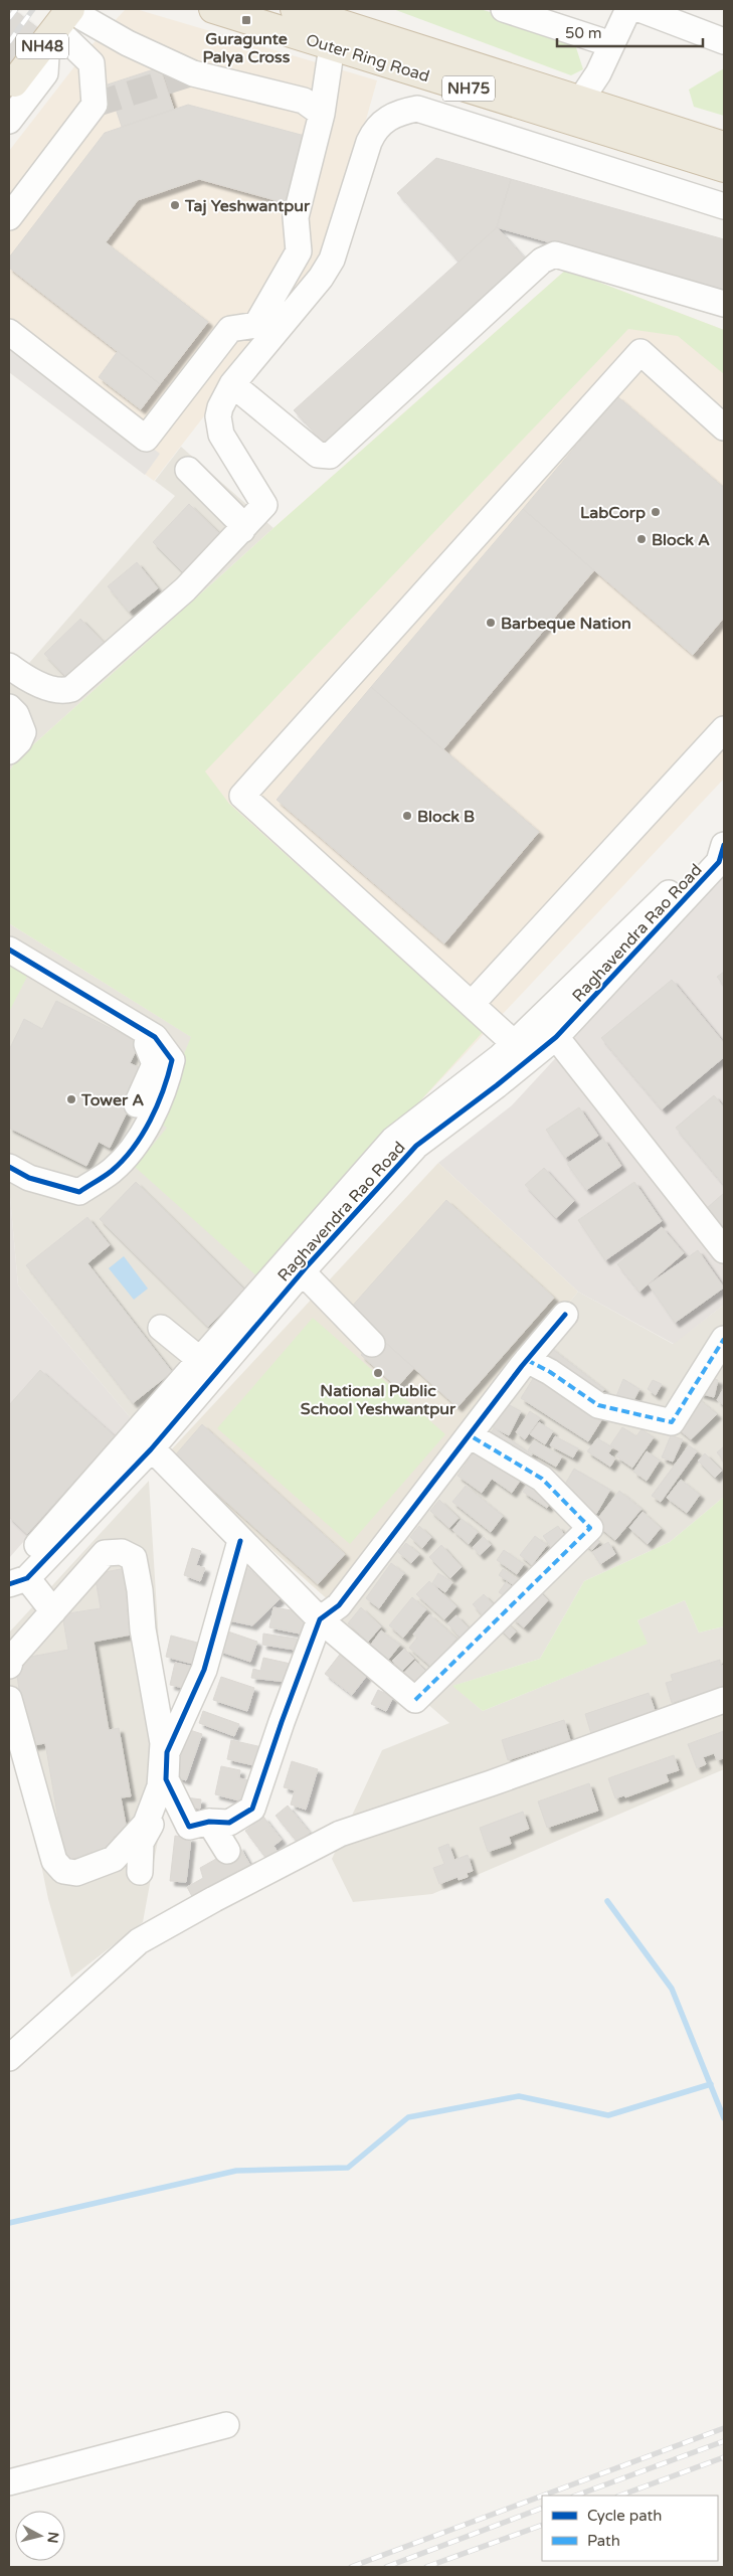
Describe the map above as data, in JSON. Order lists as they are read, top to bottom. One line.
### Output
{"streets":{"highway":["NH48","Outer Ring Road","NH75"],"street":["Raghavendra Rao Road"]},"places":{"transit":["Guragunte Palya Cross"],"other":["Taj Yeshwantpur","LabCorp","Block A","Barbeque Nation","Block B","Tower A","National Public School Yeshwantpur"]},"legend":["Cycle path","Path"],"scale_bar":"50 m","north":"right"}
